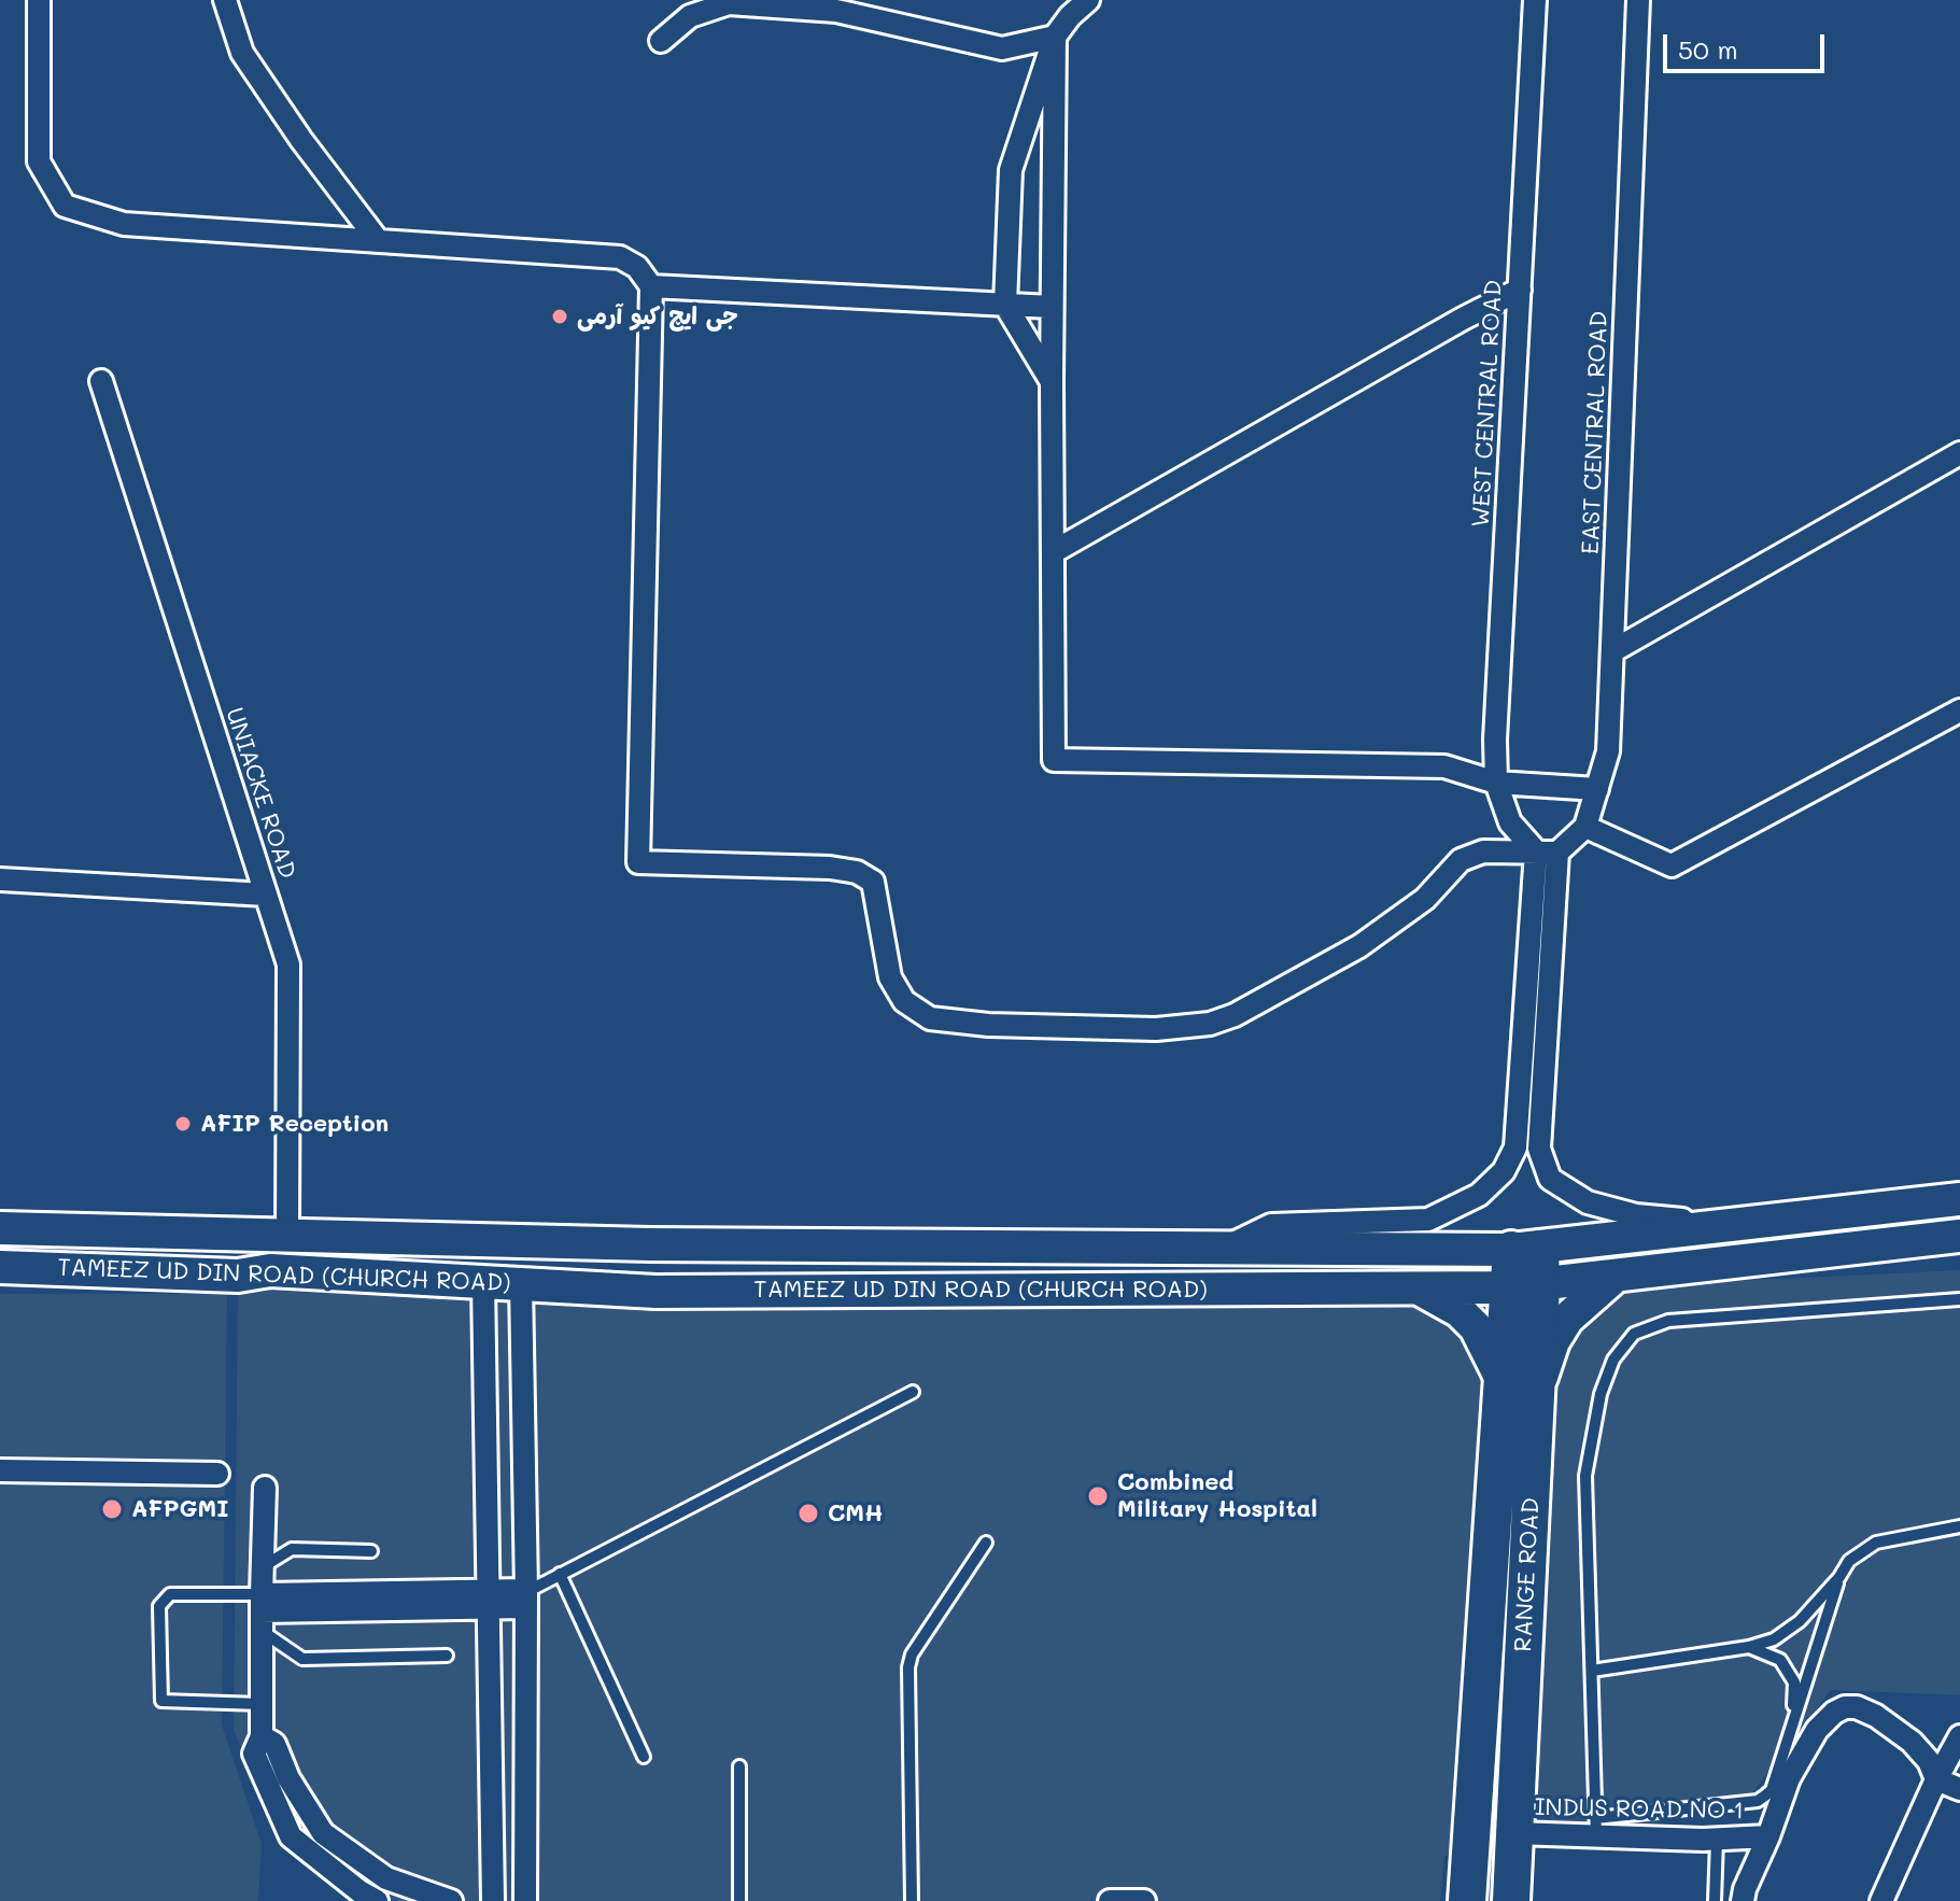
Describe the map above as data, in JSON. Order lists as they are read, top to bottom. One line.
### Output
{"streets":{"main road":["TAMEEZ UD DIN ROAD (CHURCH ROAD)","RANGE ROAD"],"street":["WEST CENTRAL ROAD","EAST CENTRAL ROAD","UNIACKE ROAD","INDUS ROAD NO 1"]},"crossings":[["WEST CENTRAL ROAD","EAST CENTRAL ROAD"],["UNIACKE ROAD","TAMEEZ UD DIN ROAD (CHURCH ROAD)"],["RANGE ROAD","INDUS ROAD NO 1"]],"places":["جی ایچ کیو آرمی","AFIP Reception","Combined Military Hospital","AFPGMI","CMH"],"scale_bar":"50 m"}
